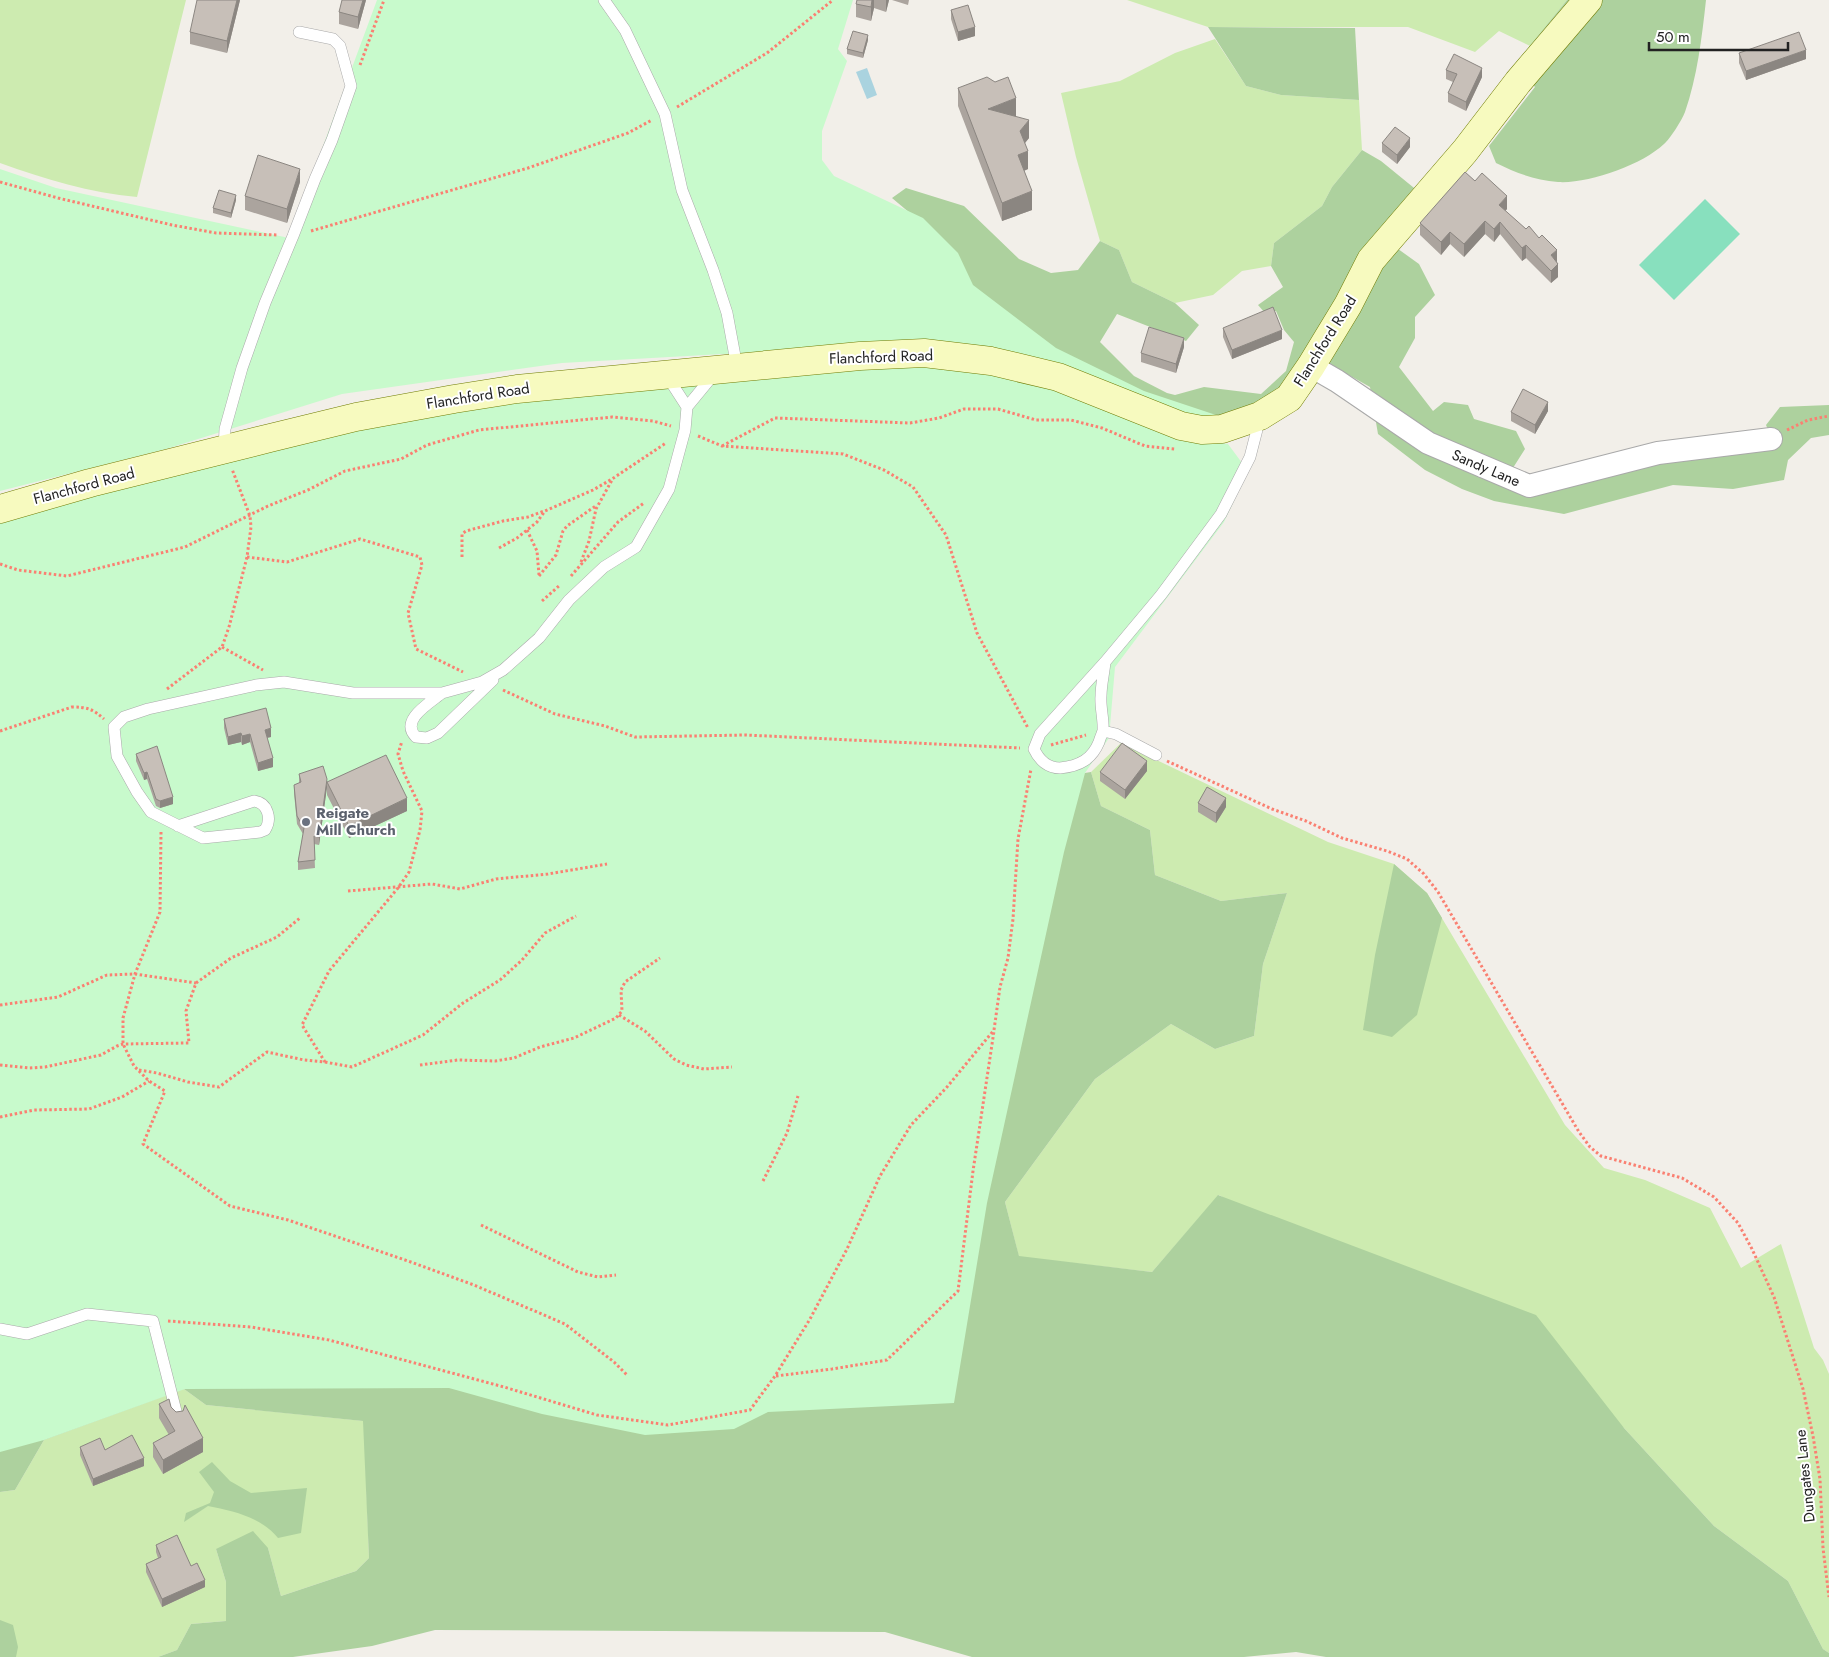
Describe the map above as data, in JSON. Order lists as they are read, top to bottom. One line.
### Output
{"streets":{"street":["Flanchford Road","Sandy Lane"],"path":["Dungates Lane"]},"crossings":[["Flanchford Road","Sandy Lane"]],"places":["Reigate Mill Church"],"scale_bar":"50 m"}
